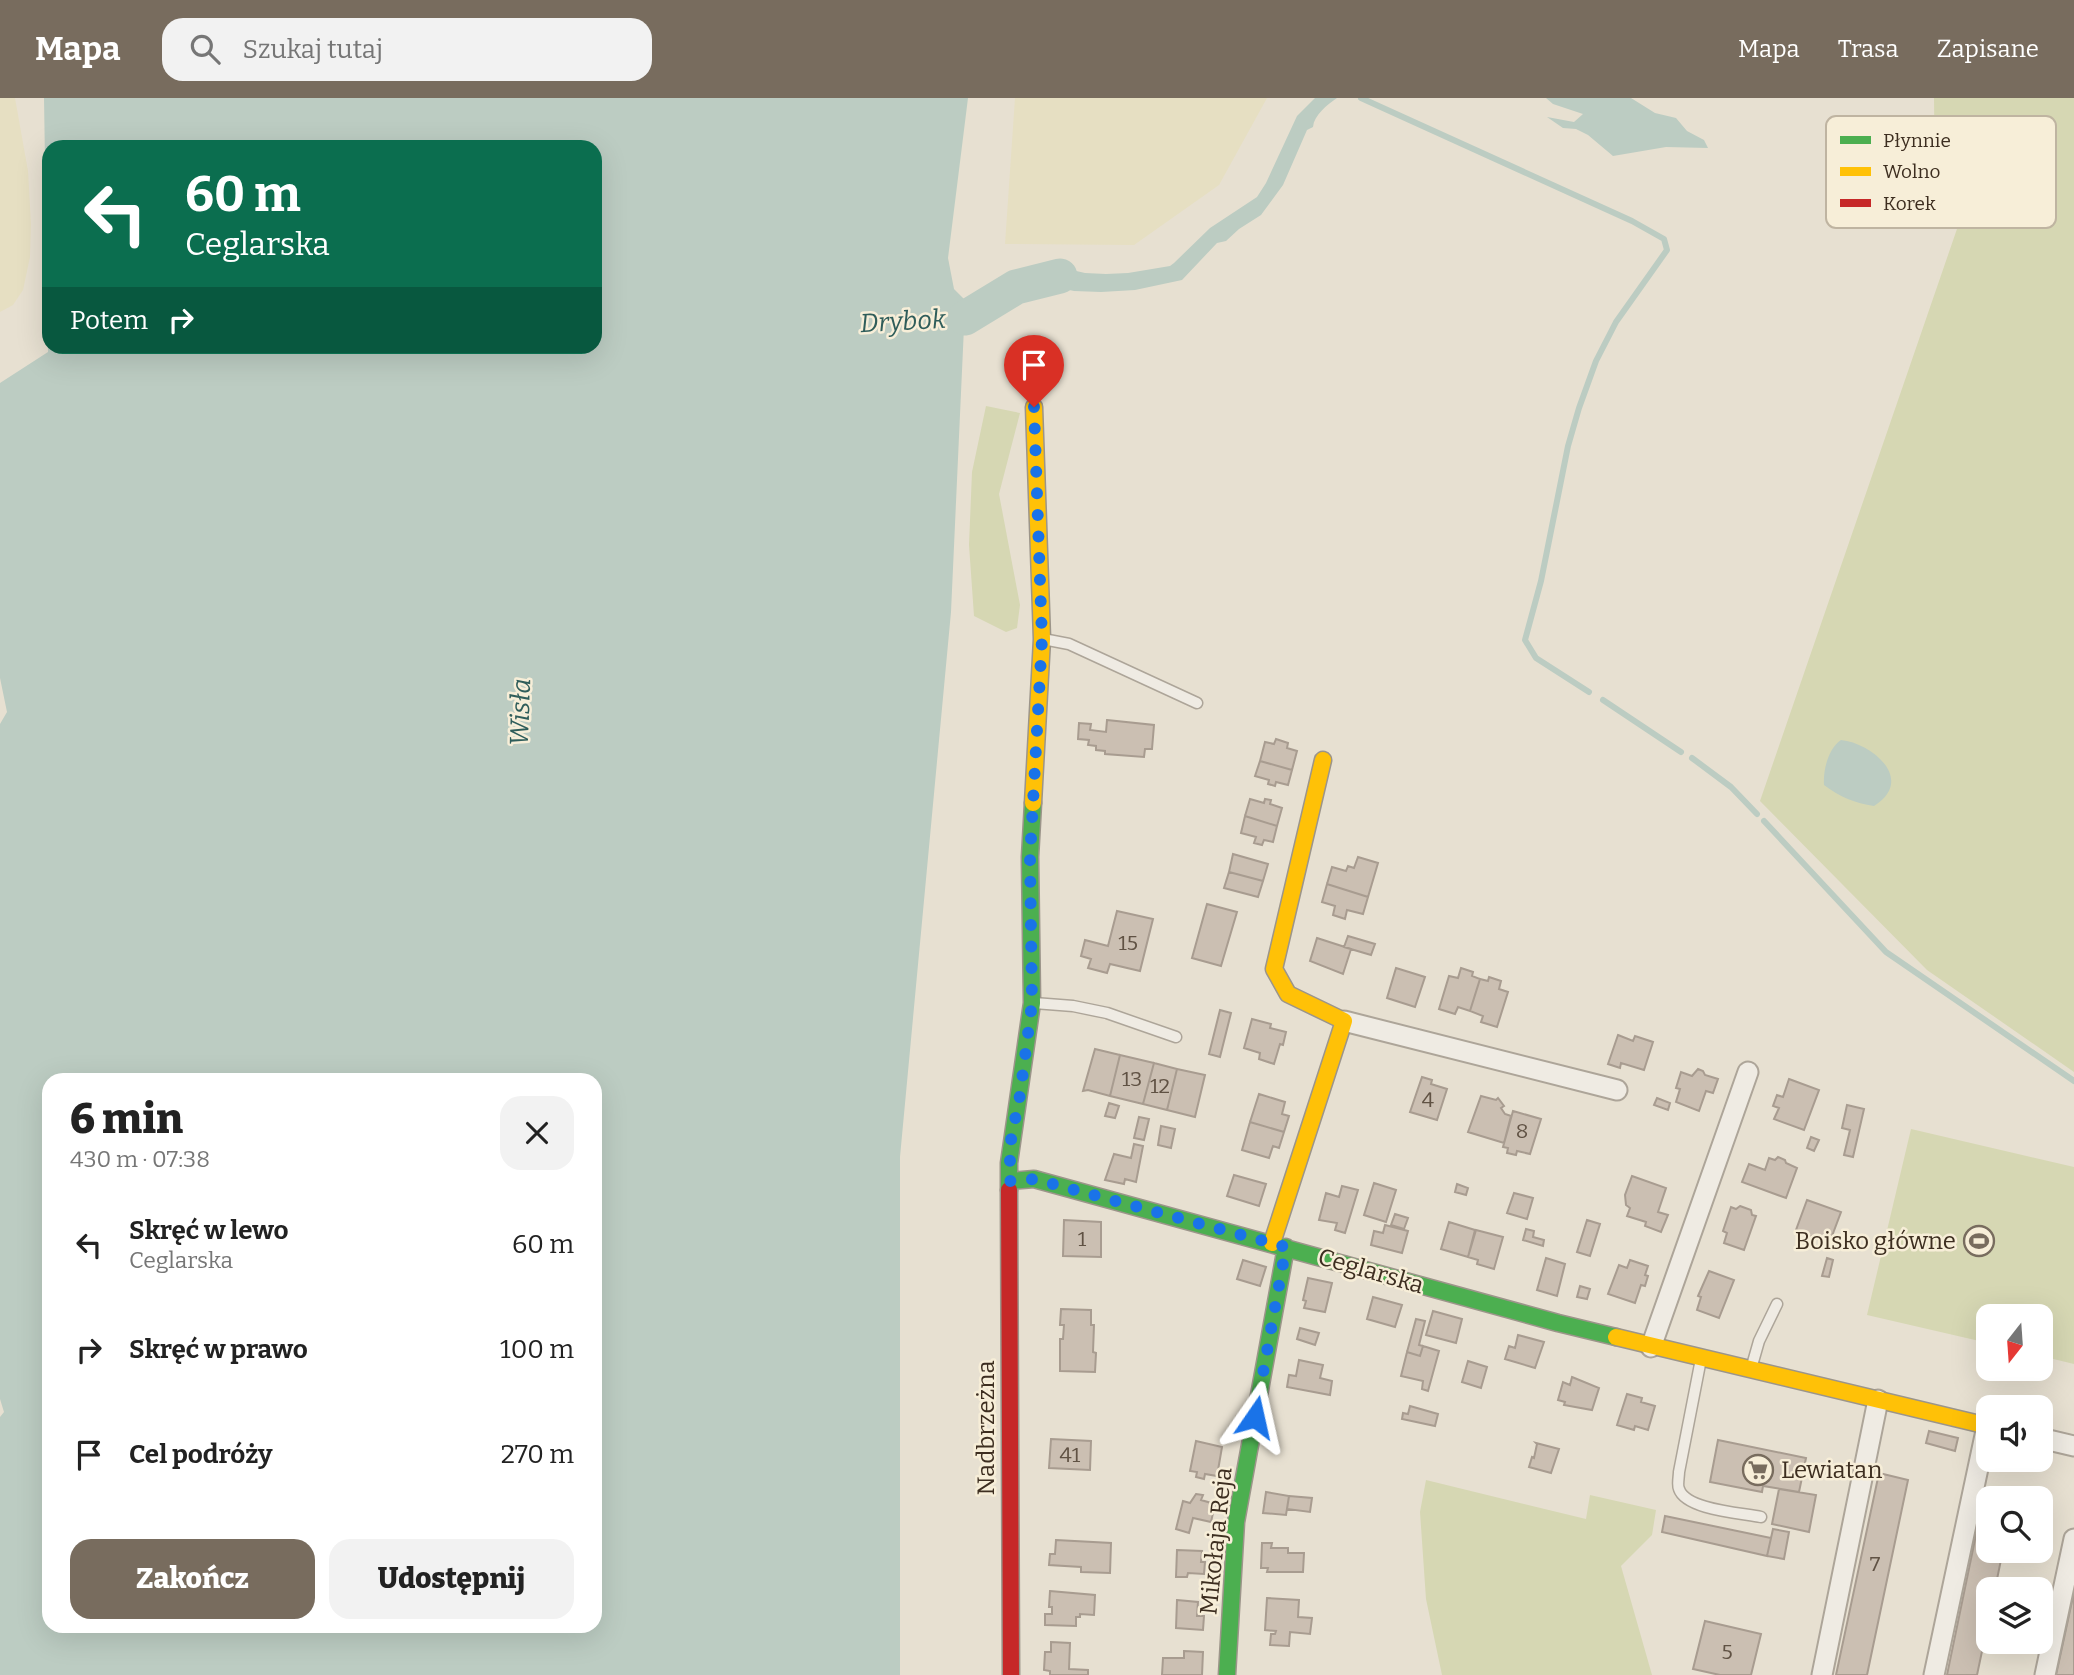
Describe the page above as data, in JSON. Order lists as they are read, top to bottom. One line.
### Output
{"streets":{"street":["Ceglarska","Nadbrzeżna","Mikołaja Reja"]},"crossings":[["Ceglarska","Nadbrzeżna"],["Ceglarska","Mikołaja Reja"]],"water":["Drybok","Wisła"],"places":{"sports":["Boisko główne"],"supermarket":["Lewiatan"]},"house_numbers":["15","13","12","4","8","1","41","7","5"],"legend":["Płynnie","Wolno","Korek"],"north":"bottom","page":{"header":"Mapa","search":"Szukaj tutaj","nav":["Mapa","Trasa","Zapisane"],"turn":["60 m","Ceglarska"],"then":"Potem","heading":["6 min","430 m · 07:38"],"list":[{"name":"Skręć w lewo","note":"Ceglarska","value":"60 m"},{"name":"Skręć w prawo","value":"100 m"},{"name":"Cel podróży","value":"270 m"}],"buttons":["Zakończ","Udostępnij"]}}
